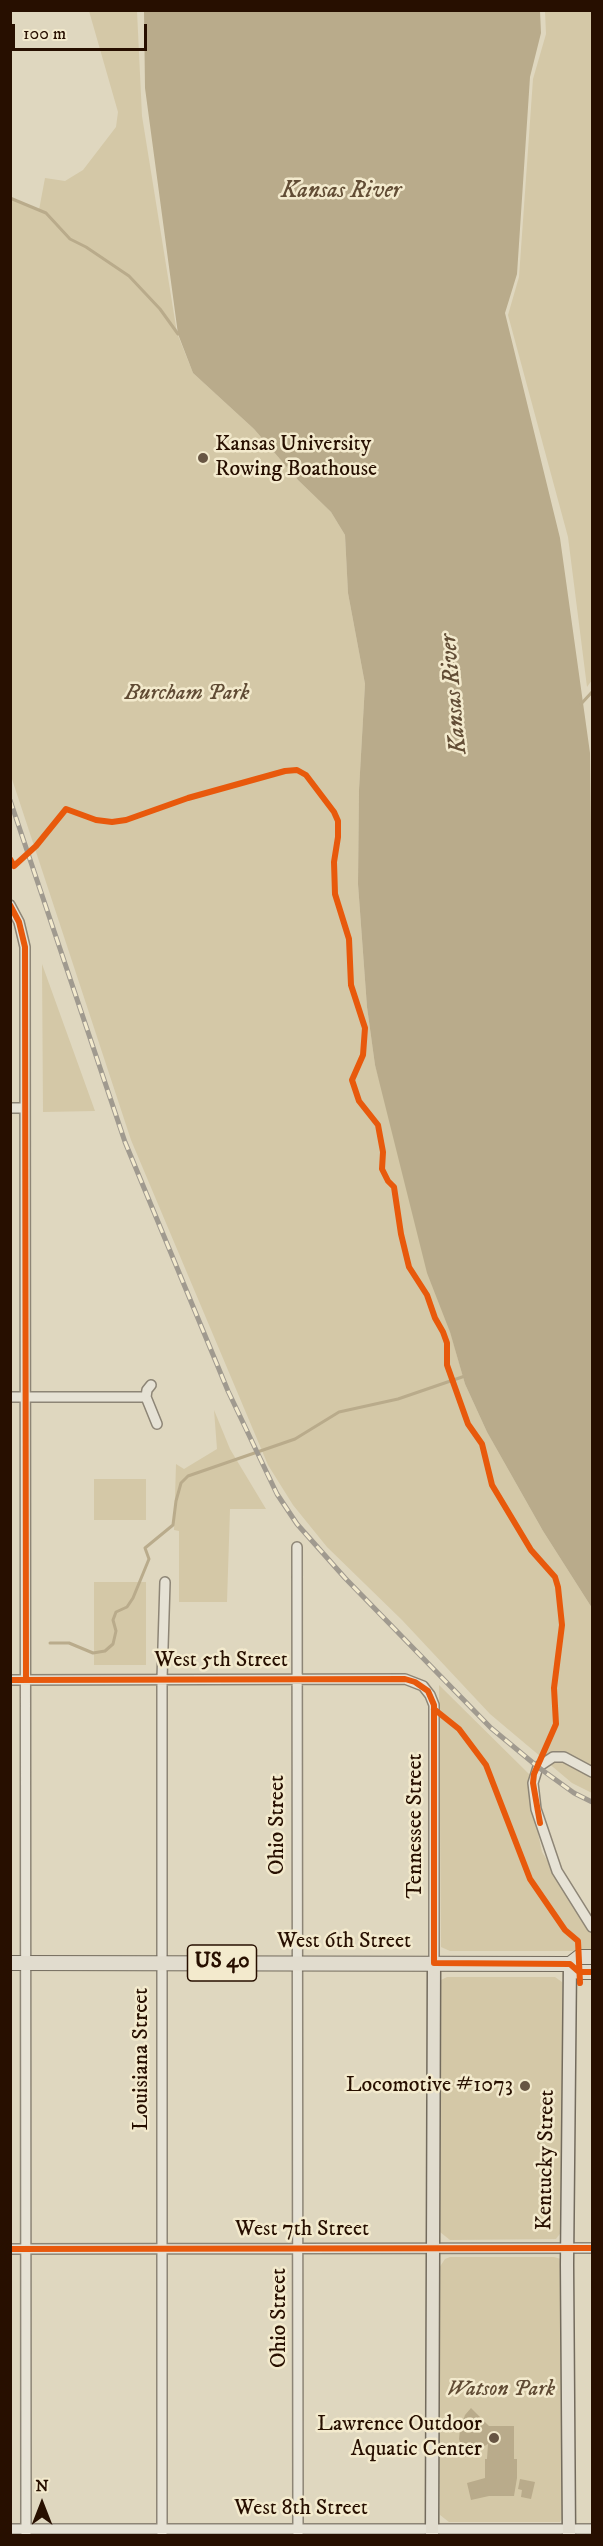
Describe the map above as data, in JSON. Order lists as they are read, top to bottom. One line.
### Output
{"streets":{"highway":["West 6th Street","US 40"],"main road":["Tennessee Street","Kentucky Street"],"street":["West 5th Street","Ohio Street","Louisiana Street","West 7th Street","West 8th Street"]},"crossings":[["West 5th Street","Ohio Street"],["West 5th Street","Tennessee Street"],["West 5th Street","Louisiana Street"],["Ohio Street","West 6th Street"],["Ohio Street","West 7th Street"],["Ohio Street","West 8th Street"],["Tennessee Street","West 6th Street"],["Tennessee Street","West 7th Street"],["Tennessee Street","West 8th Street"],["West 6th Street","Louisiana Street"],["West 6th Street","Kentucky Street"],["Louisiana Street","West 7th Street"],["Louisiana Street","West 8th Street"],["Kentucky Street","West 7th Street"],["Kentucky Street","West 8th Street"]],"water":["Kansas River"],"parks":["Burcham Park","Watson Park"],"places":["Kansas University Rowing Boathouse","Locomotive #1073","Lawrence Outdoor Aquatic Center"],"scale_bar":"100 m","north":"top"}
